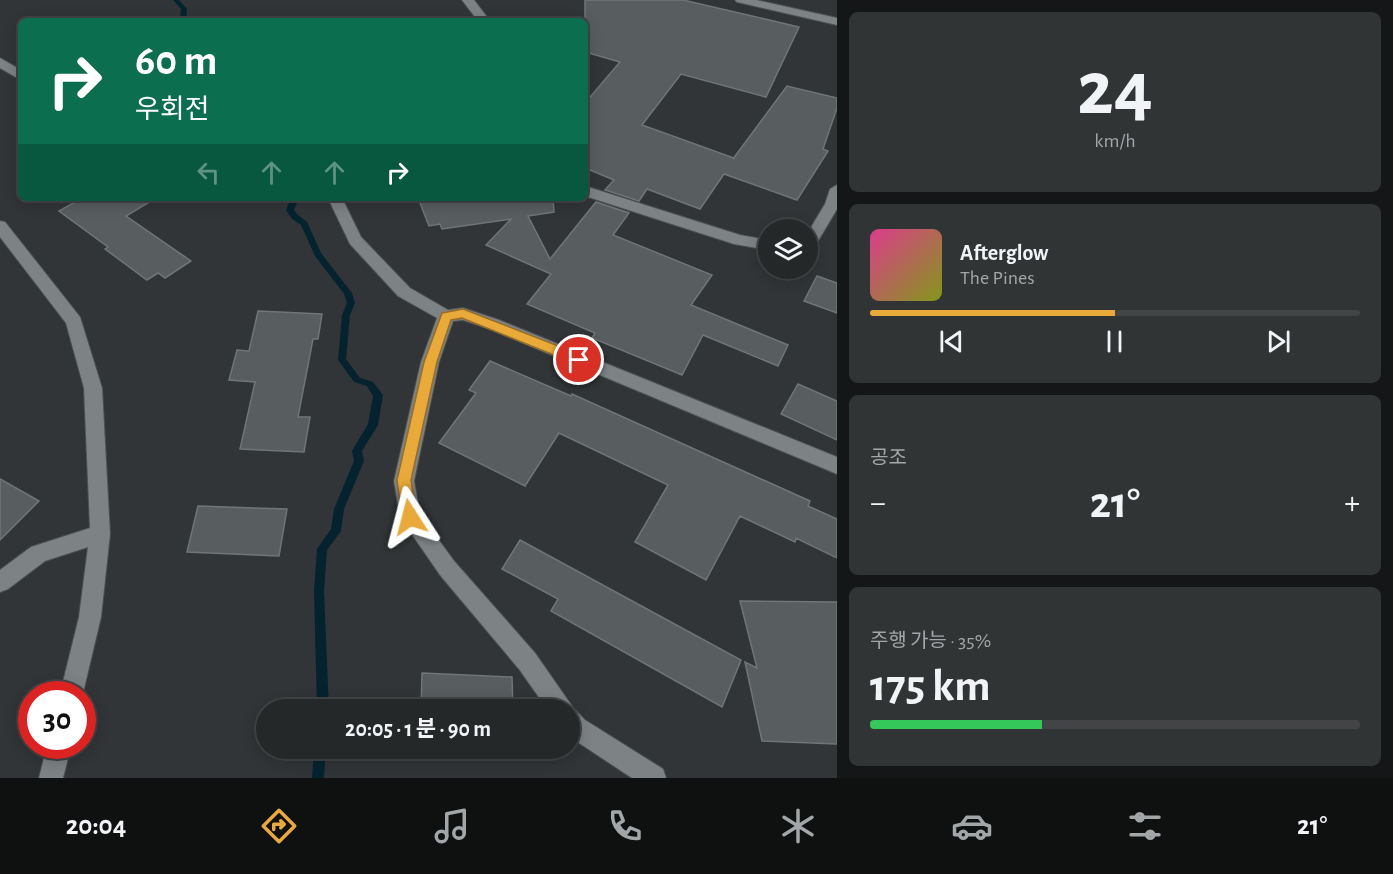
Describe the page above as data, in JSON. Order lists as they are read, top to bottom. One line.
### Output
{"page":{"tile":[["24","km/h"],"공조",["주행 가능 · 35%","175 km"]],"turn":["60 m","우회전"],"song":["Afterglow","The Pines"],"heat":["−","21°","+"],"limit":"30","trip":"20:05 · 1 분 · 90 m","tabs":["20:04","21°"]}}
